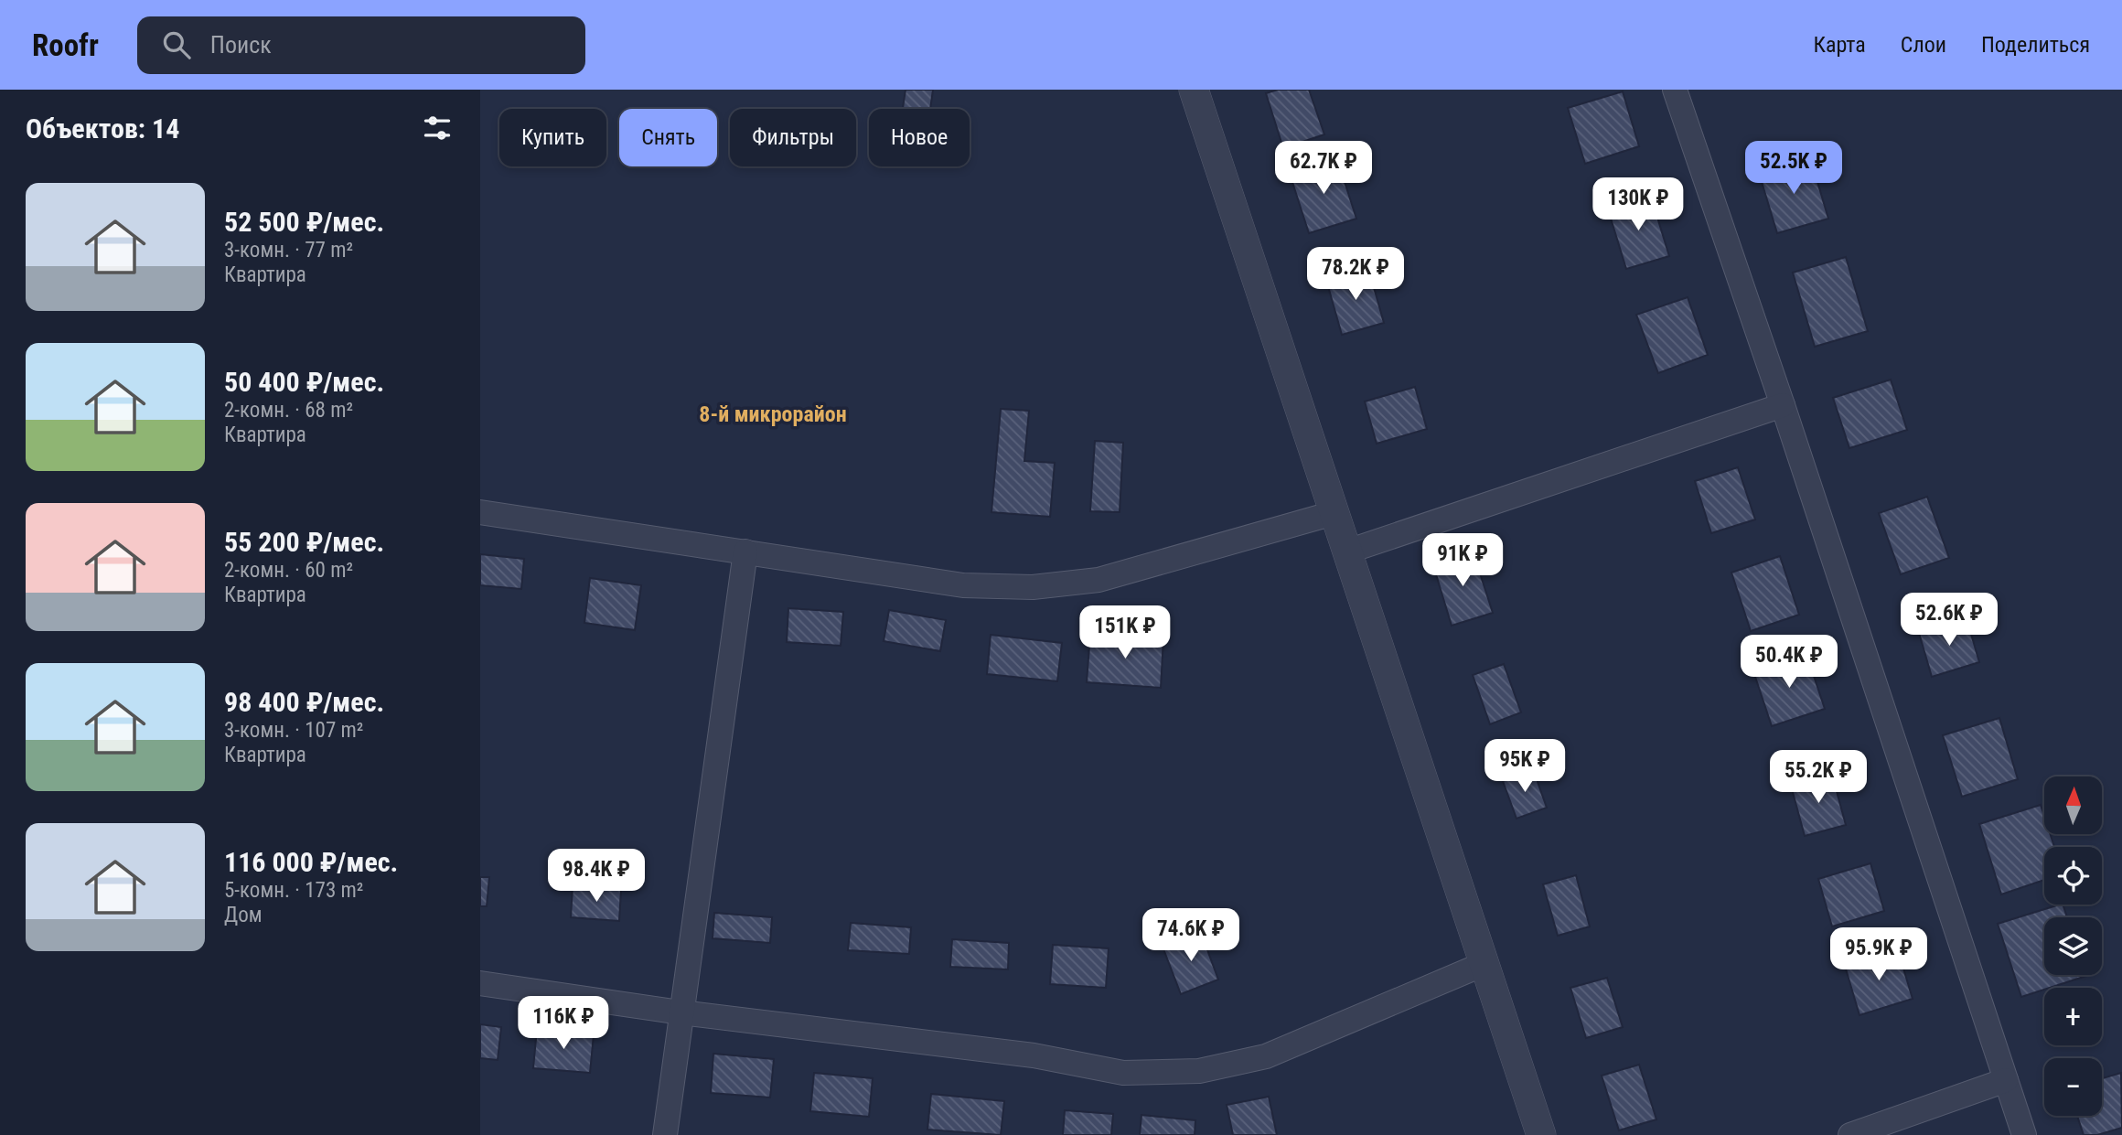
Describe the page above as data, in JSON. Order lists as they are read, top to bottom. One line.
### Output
{"districts":["8-й микрорайон"],"north":"top","page":{"header":"Roofr","search":"Поиск","nav":["Карта","Слои","Поделиться"],"heading":"Объектов: 14","chip":["Купить","Снять","Фильтры","Новое"],"price":["62.7K ₽","52.5K ₽","130K ₽","78.2K ₽","91K ₽","52.6K ₽","151K ₽","50.4K ₽","95K ₽","55.2K ₽","98.4K ₽","74.6K ₽","95.9K ₽","116K ₽"],"list":[{"name":"52 500 ₽/мес.","note":"3-комн. · 77 m² · Квартира"},{"name":"50 400 ₽/мес.","note":"2-комн. · 68 m² · Квартира"},{"name":"55 200 ₽/мес.","note":"2-комн. · 60 m² · Квартира"},{"name":"98 400 ₽/мес.","note":"3-комн. · 107 m² · Квартира"},{"name":"116 000 ₽/мес.","note":"5-комн. · 173 m² · Дом"}],"map_buttons":["+","−"]}}
